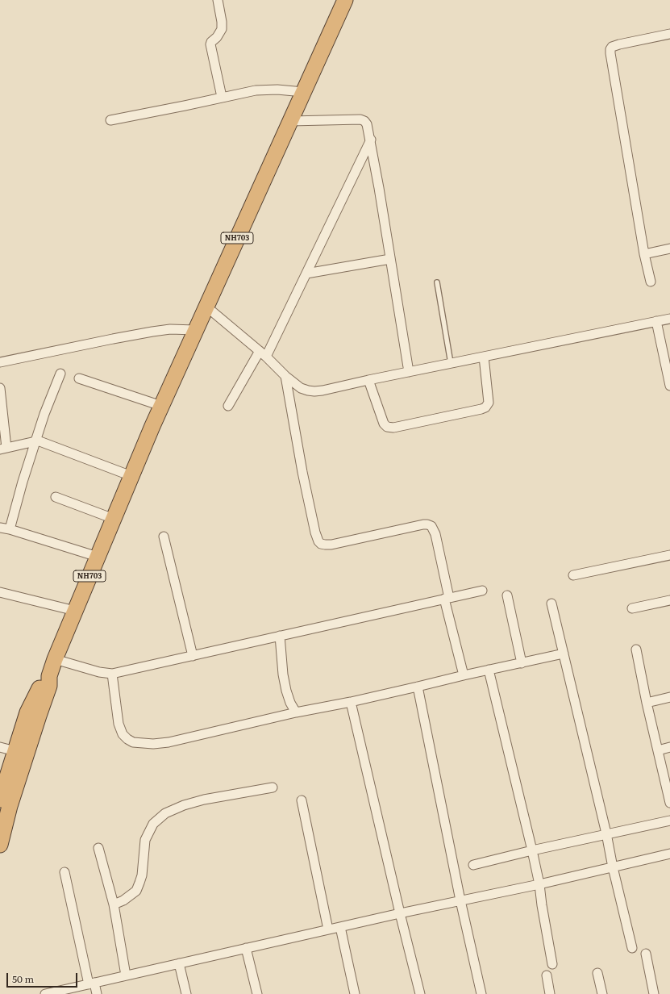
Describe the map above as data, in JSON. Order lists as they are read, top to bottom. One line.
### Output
{"streets":{"highway":["NH703"]},"scale_bar":"50 m"}
